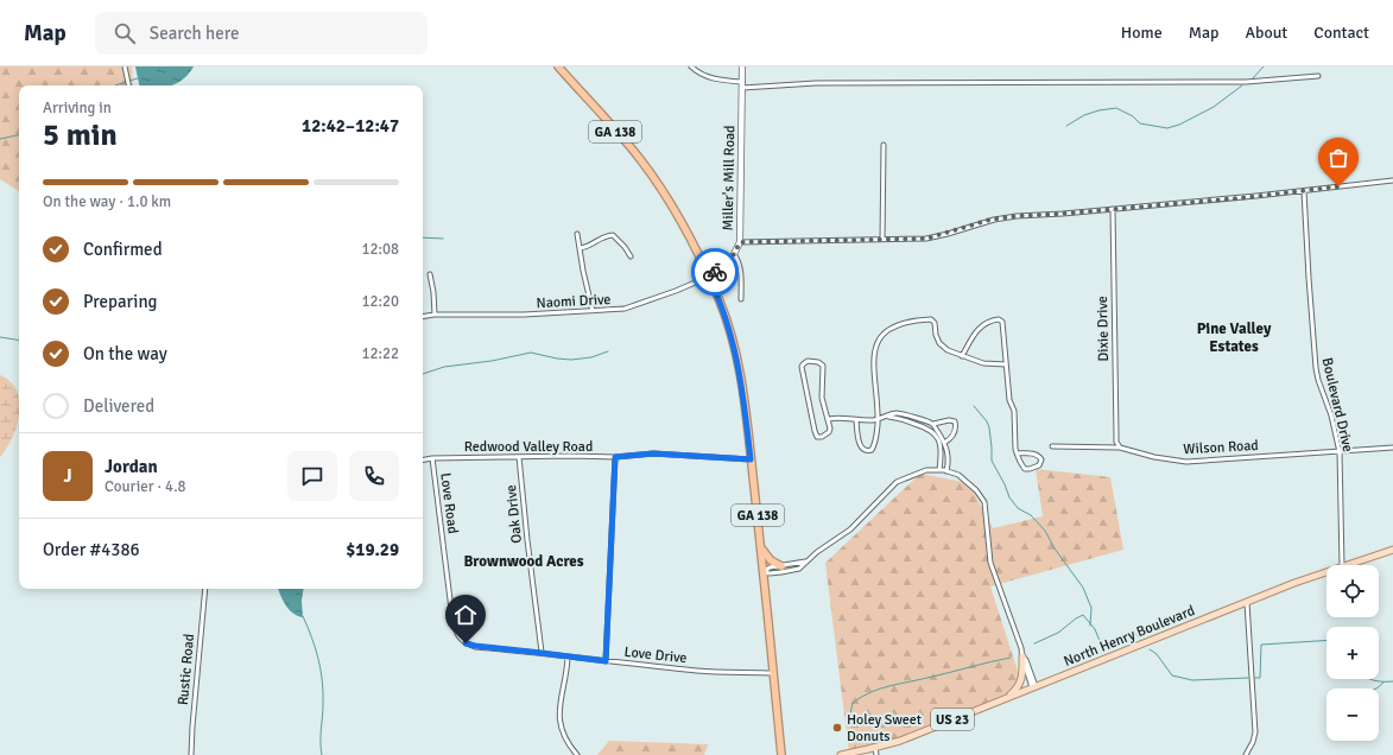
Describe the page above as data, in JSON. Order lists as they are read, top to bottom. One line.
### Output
{"streets":{"highway":["GA 138"],"main road":["North Henry Boulevard","US 23"],"street":["Miller's Mill Road","Naomi Drive","Dixie Drive","Boulevard Drive","Redwood Valley Road","Wilson Road","Love Road","Oak Drive","Love Drive","Rustic Road"]},"crossings":[["GA 138","Miller's Mill Road"],["GA 138","Naomi Drive"],["GA 138","Redwood Valley Road"],["GA 138","Love Drive"],["Miller's Mill Road","Naomi Drive"],["Dixie Drive","Wilson Road"],["Boulevard Drive","Wilson Road"],["Redwood Valley Road","Love Road"],["Redwood Valley Road","Oak Drive"],["Love Road","Love Drive"],["Oak Drive","Love Drive"]],"districts":["Pine Valley Estates","Brownwood Acres"],"places":["Holey Sweet Donuts"],"page":{"header":"Map","search":"Search here","nav":["Home","Map","About","Contact"],"heading":["5 min","Arriving in","12:42–12:47"],"panel":["Jordan","Courier · 4.8","Order #4386","$19.29"],"bar":"On the way · 1.0 km","list":[["Confirmed","12:08"],["Preparing","12:20"],["On the way","12:22"],"Delivered"],"round":"J","map_buttons":["+","−"]}}
